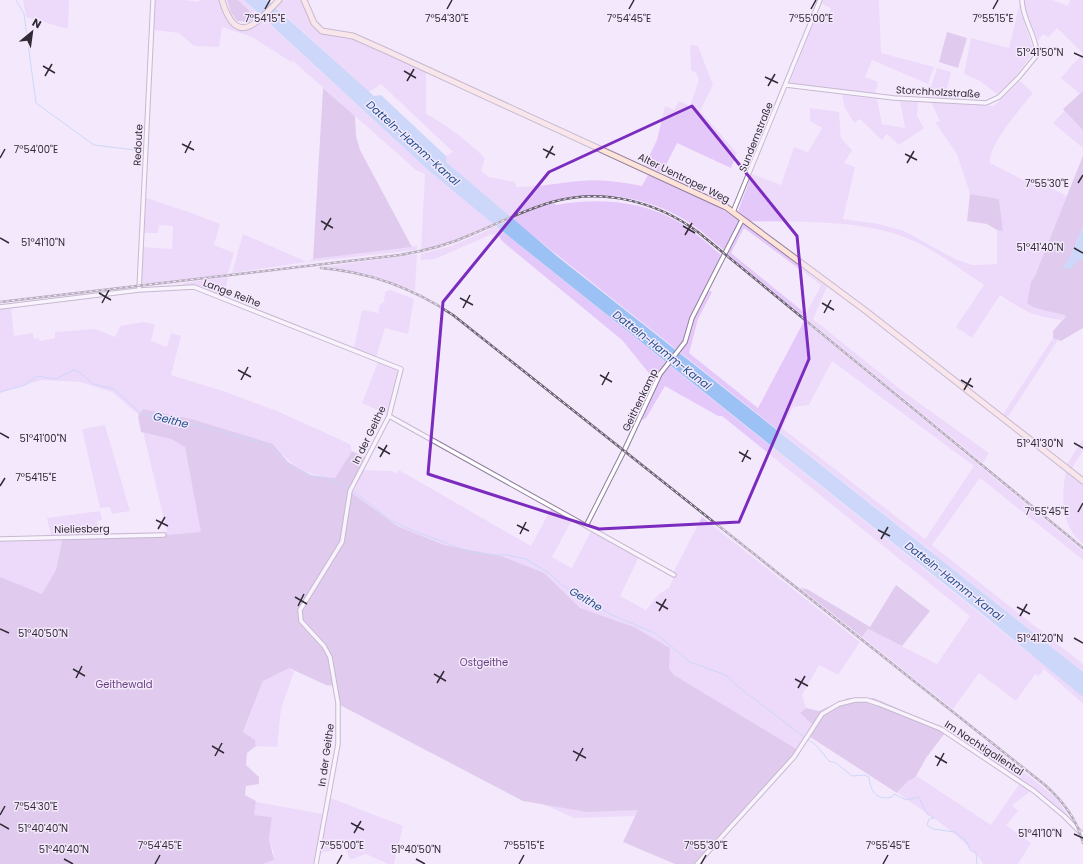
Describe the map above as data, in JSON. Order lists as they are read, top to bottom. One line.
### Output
{"streets":{"street":["Storchholzstraße","Sundernstraße","Redoute","Alter Uentroper Weg","Lange Reihe","Geithenkamp","In der Geithe","Nieliesberg","Im Nachtigallental"]},"crossings":[["Storchholzstraße","Sundernstraße"],["Sundernstraße","Alter Uentroper Weg"],["Redoute","Lange Reihe"],["Alter Uentroper Weg","Geithenkamp"],["Lange Reihe","In der Geithe"]],"water":["Datteln-Hamm-Kanal","Geithe"],"parks":["Ostgeithe","Geithewald"],"north":"top right","coordinates":["7°54'15\"E","7°54'30\"E","7°54'45\"E","7°55'00\"E","7°55'15\"E","51°41'50\"N","7°54'00\"E","7°55'30\"E","51°41'10\"N","51°41'40\"N","51°41'00\"N","51°41'30\"N","7°55'45\"E","51°40'50\"N","51°41'20\"N","51°40'40\"N"]}
